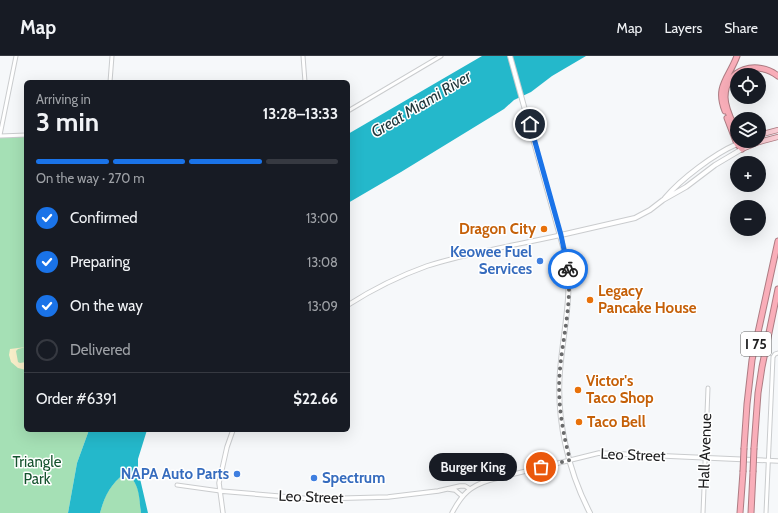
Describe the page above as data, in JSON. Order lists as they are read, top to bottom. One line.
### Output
{"streets":{"highway":["I 75"],"street":["Hall Avenue","Leo Street"]},"crossings":[["Hall Avenue","Leo Street"]],"water":["Great Miami River"],"parks":["Triangle Park"],"places":["Dragon City","Keowee Fuel Services","Legacy Pancake House","Victor's Taco Shop","Taco Bell","Burger King","NAPA Auto Parts","Spectrum"],"page":{"header":"Map","nav":["Map","Layers","Share"],"map_buttons":["+","−"],"heading":["3 min","Arriving in","13:28–13:33"],"panel":["Order #6391","$22.66"],"bar":"On the way · 270 m","list":[["Confirmed","13:00"],["Preparing","13:08"],["On the way","13:09"],"Delivered"],"bubble":"Burger King"}}
